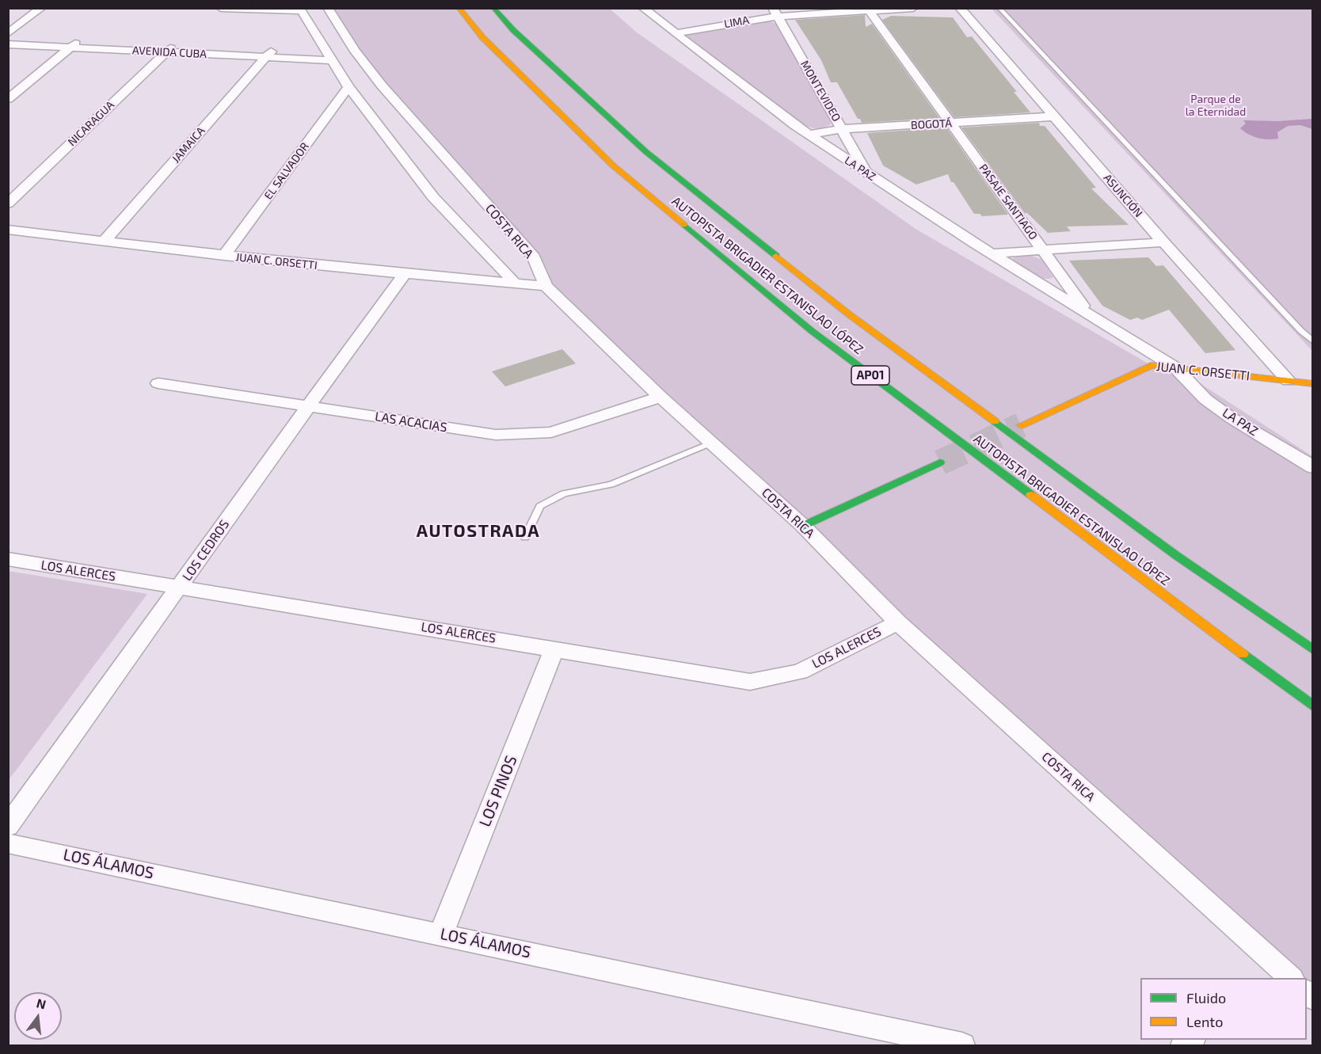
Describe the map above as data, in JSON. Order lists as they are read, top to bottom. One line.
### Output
{"streets":{"main road":["JUAN C. ORSETTI","AUTOPISTA BRIGADIER ESTANISLAO LÓPEZ","AP01"],"street":["LIMA","AVENIDA CUBA","MONTEVIDEO","NICARAGUA","BOGOTÁ","JAMAICA","LA PAZ","EL SALVADOR","ASUNCIÓN","PASAJE SANTIAGO","COSTA RICA","LAS ACACIAS","LOS CEDROS","LOS ALERCES","LOS PINOS","LOS ÁLAMOS"]},"crossings":[["LIMA","MONTEVIDEO"],["LIMA","LA PAZ"],["LIMA","PASAJE SANTIAGO"],["AVENIDA CUBA","NICARAGUA"],["AVENIDA CUBA","JAMAICA"],["MONTEVIDEO","BOGOTÁ"],["MONTEVIDEO","LA PAZ"],["BOGOTÁ","LA PAZ"],["BOGOTÁ","ASUNCIÓN"],["BOGOTÁ","PASAJE SANTIAGO"],["JAMAICA","JUAN C. ORSETTI"],["LA PAZ","PASAJE SANTIAGO"],["LA PAZ","JUAN C. ORSETTI"],["EL SALVADOR","JUAN C. ORSETTI"],["ASUNCIÓN","JUAN C. ORSETTI"],["PASAJE SANTIAGO","JUAN C. ORSETTI"],["COSTA RICA","JUAN C. ORSETTI"],["COSTA RICA","LAS ACACIAS"],["COSTA RICA","LOS ALERCES"],["JUAN C. ORSETTI","LOS CEDROS"],["LAS ACACIAS","LOS CEDROS"],["LOS CEDROS","LOS ALERCES"],["LOS ALERCES","LOS PINOS"],["LOS PINOS","LOS ÁLAMOS"]],"districts":["AUTOSTRADA"],"parks":["Parque de la Eternidad"],"legend":["Fluido","Lento"],"north":"top"}
